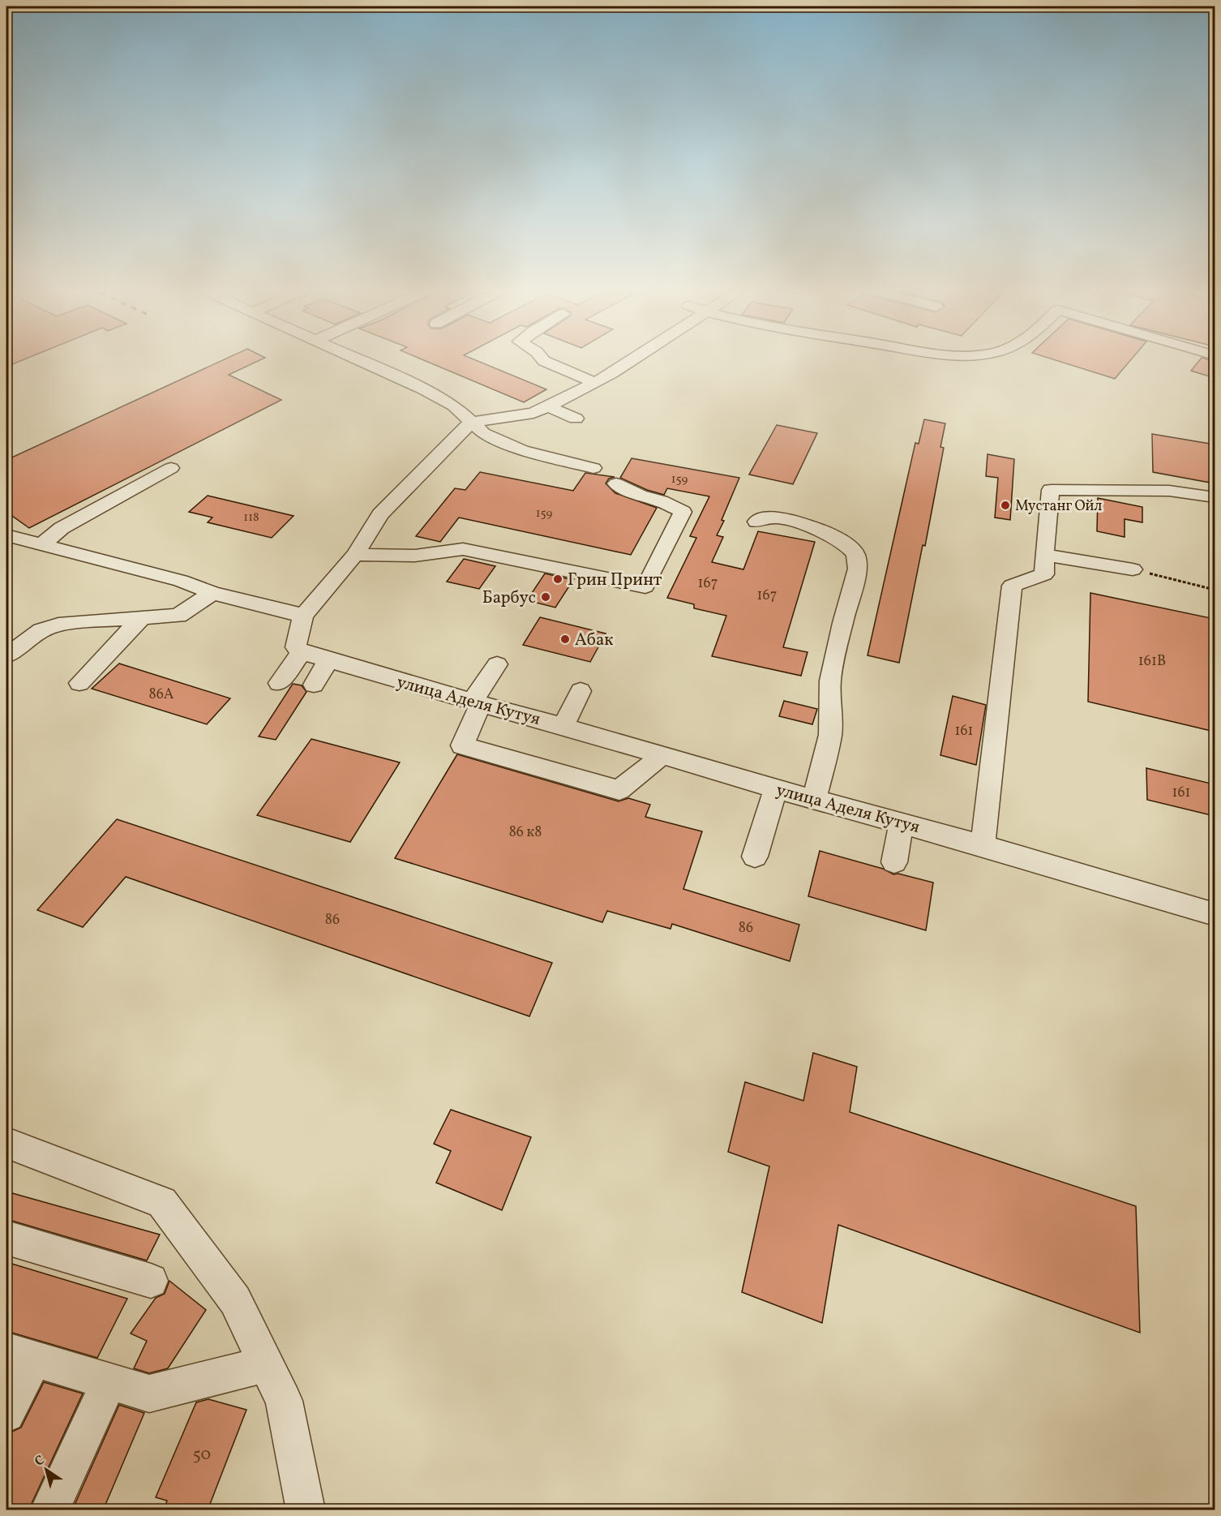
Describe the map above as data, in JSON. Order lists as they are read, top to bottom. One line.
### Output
{"streets":{"street":["улица Аделя Кутуя"]},"places":["Мустанг Ойл","Грин Принт","Барбус","Абак"],"house_numbers":["159","159","118","167","167","161В","86А","161","161","86 к8","86","86","50"],"north":"top left"}
